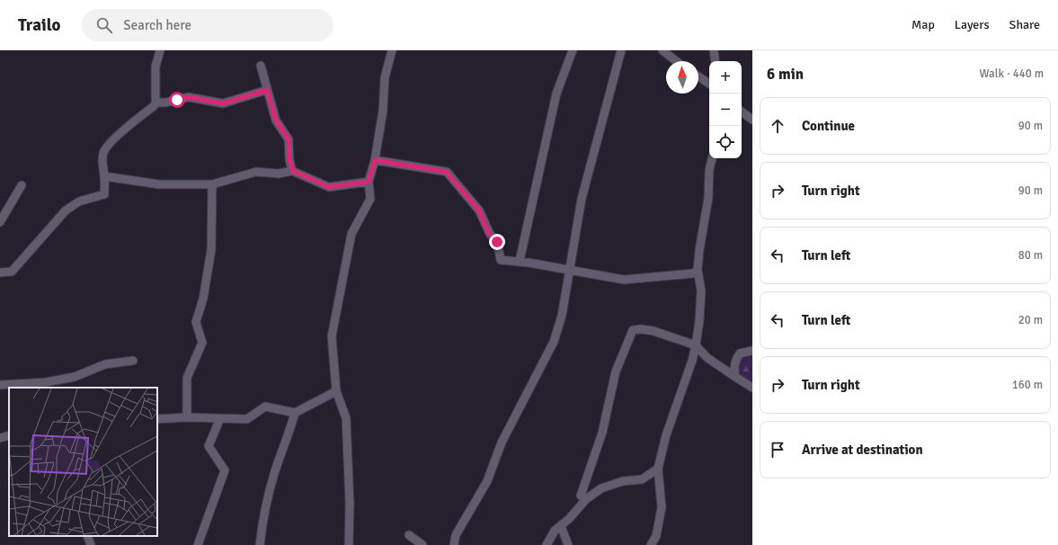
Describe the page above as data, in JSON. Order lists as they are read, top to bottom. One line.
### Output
{"north":"top","page":{"header":"Trailo","search":"Search here","nav":["Map","Layers","Share"],"heading":["6 min","Walk · 440 m"],"map_buttons":["+","−"],"list":[["Continue","90 m"],["Turn right","90 m"],["Turn left","80 m"],["Turn left","20 m"],["Turn right","160 m"],"Arrive at destination"]}}
